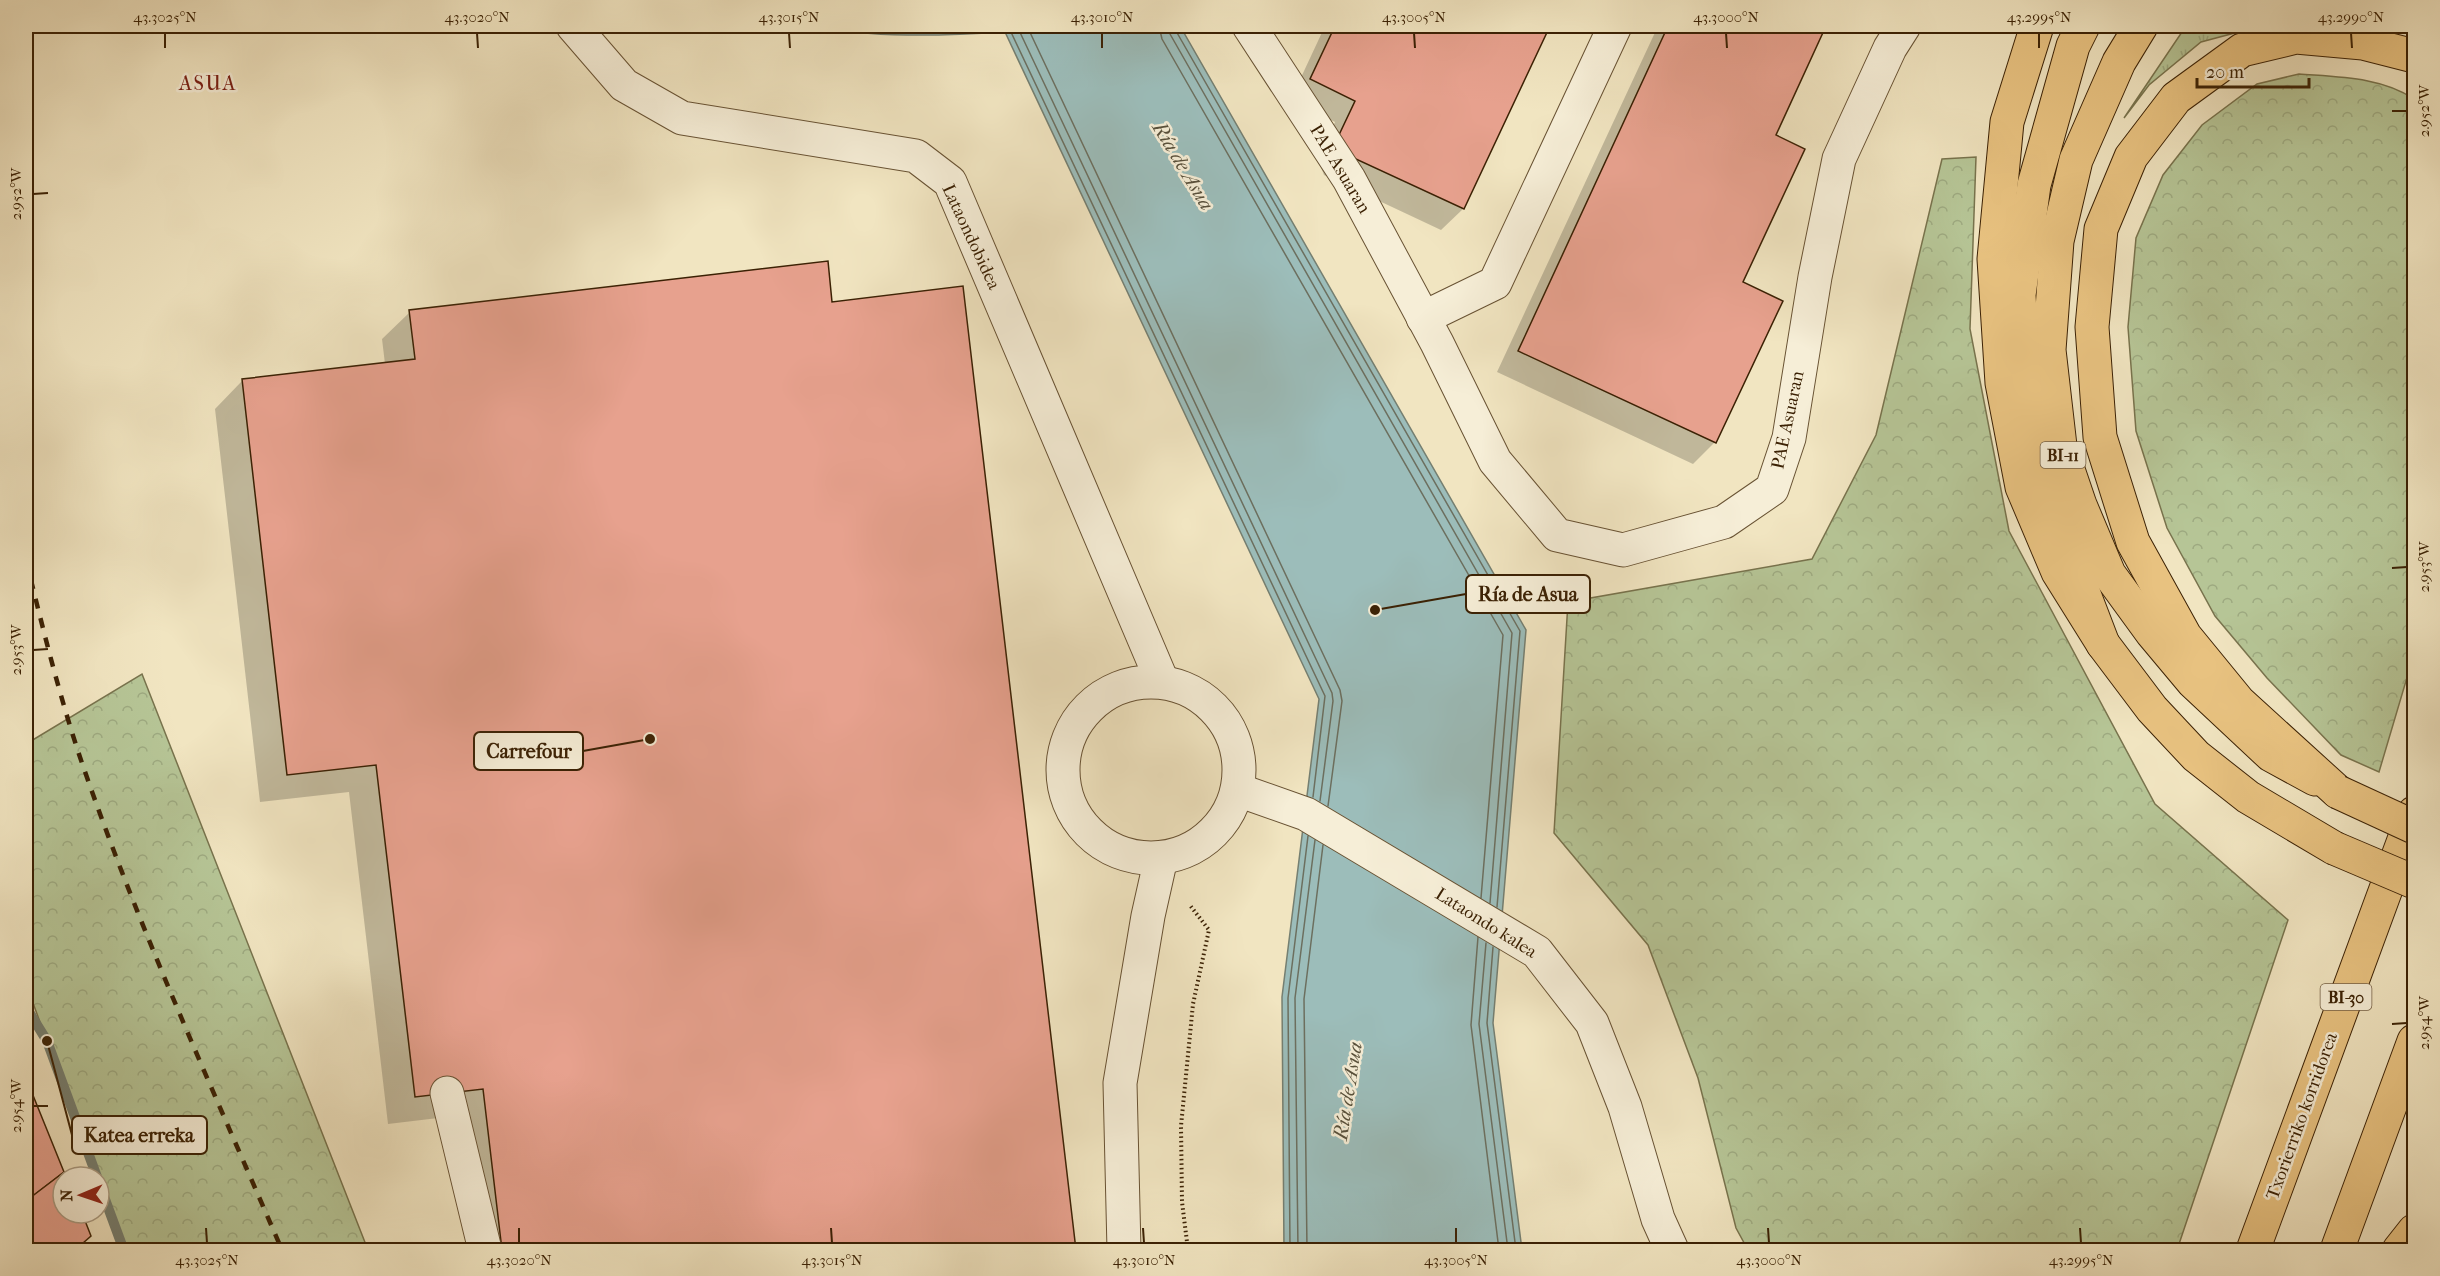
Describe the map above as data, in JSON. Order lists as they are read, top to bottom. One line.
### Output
{"streets":{"main road":["BI-11","BI-30","Txorierriko korridorea"],"street":["PAE Asuaran","Lataondobidea","Lataondo kalea"]},"crossings":[["Lataondobidea","Lataondo kalea"]],"districts":["ASUA"],"water":["Ría de Asua"],"places":["Ría de Asua","Carrefour","Katea erreka"],"scale_bar":"20 m","north":"left","coordinates":["43.3025°N","43.3020°N","43.3015°N","43.3010°N","43.3005°N","43.3000°N","43.2995°N","43.2990°N","2.952°W","2.953°W","2.954°W"]}
